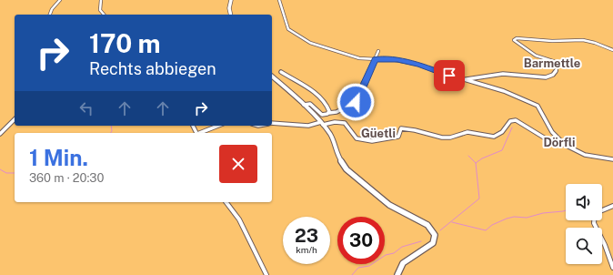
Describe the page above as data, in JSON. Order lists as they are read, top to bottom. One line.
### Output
{"districts":["Barmettle","Güetli","Dörfli"],"page":{"turn":["170 m","Rechts abbiegen"],"heading":["1 Min.","360 m · 20:30"],"speed":"23 km/h","limit":"30"}}
